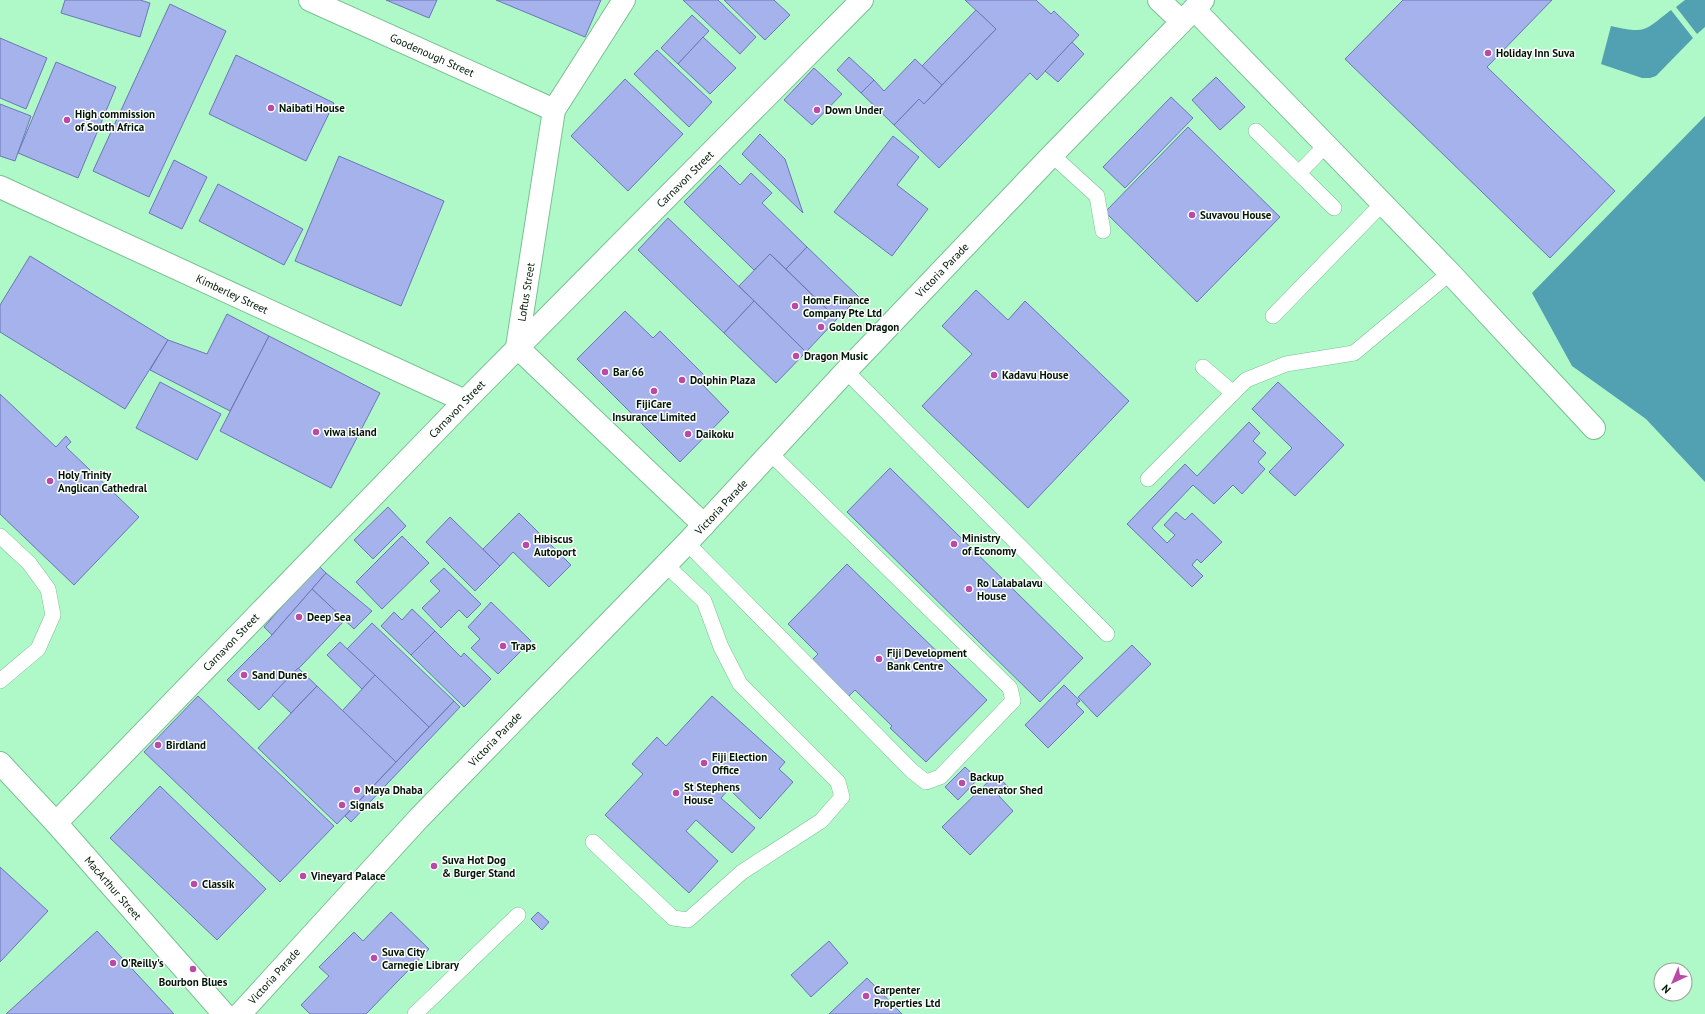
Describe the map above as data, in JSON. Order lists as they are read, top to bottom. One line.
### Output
{"streets":{"main road":["Goodenough Street","Carnavon Street","Victoria Parade","Loftus Street","Kimberley Street","MacArthur Street"]},"crossings":[["Goodenough Street","Loftus Street"],["Carnavon Street","Loftus Street"],["Carnavon Street","Kimberley Street"],["Carnavon Street","MacArthur Street"]],"places":["Holiday Inn Suva","Naibati House","Down Under","High commission of South Africa","Suvavou House","Home Finance Company Pte Ltd","Golden Dragon","Dragon Music","Bar 66","Kadavu House","Dolphin Plaza","FijiCare Insurance Limited","viwa island","Daikoku","Holy Trinity Anglican Cathedral","Ministry of Economy","Hibiscus Autoport","Ro Lalabalavu House","Deep Sea","Traps","Fiji Development Bank Centre","Sand Dunes","Birdland","Fiji Election Office","Backup Generator Shed","Maya Dhaba","St Stephens House","Signals","Suva Hot Dog & Burger Stand","Vineyard Palace","Classik","Suva City Carnegie Library","O'Reilly's","Bourbon Blues","Carpenter Properties Ltd"],"north":"bottom left"}
